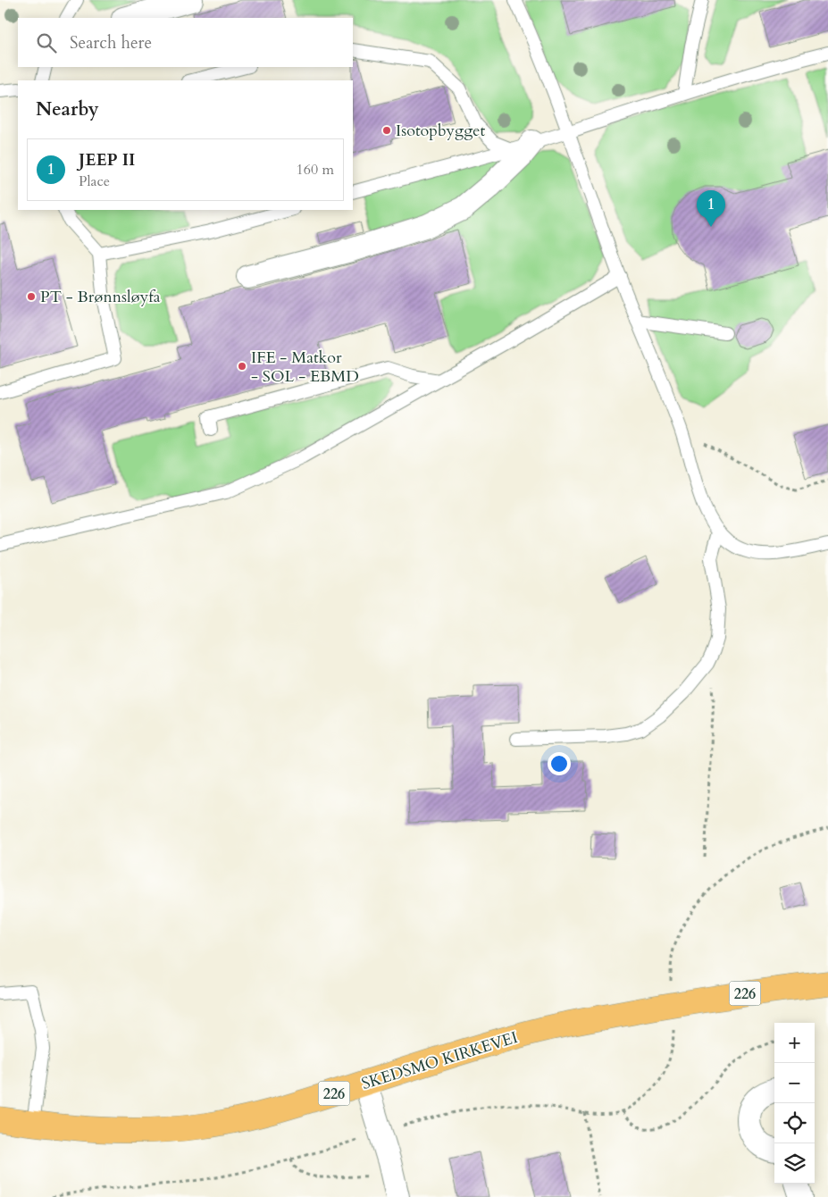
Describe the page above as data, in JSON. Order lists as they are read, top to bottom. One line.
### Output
{"streets":{"highway":["226","SKEDSMO KIRKEVEI"]},"places":["Isotopbygget","PT - Brønnsløyfa","IFE - Matkor - SOL - EBMD"],"page":{"search":"Search here","heading":"Nearby","list":[{"mark":"1","name":"JEEP II","note":"Place","value":"160 m"}],"pins":"1","map_buttons":["+","−"]}}
